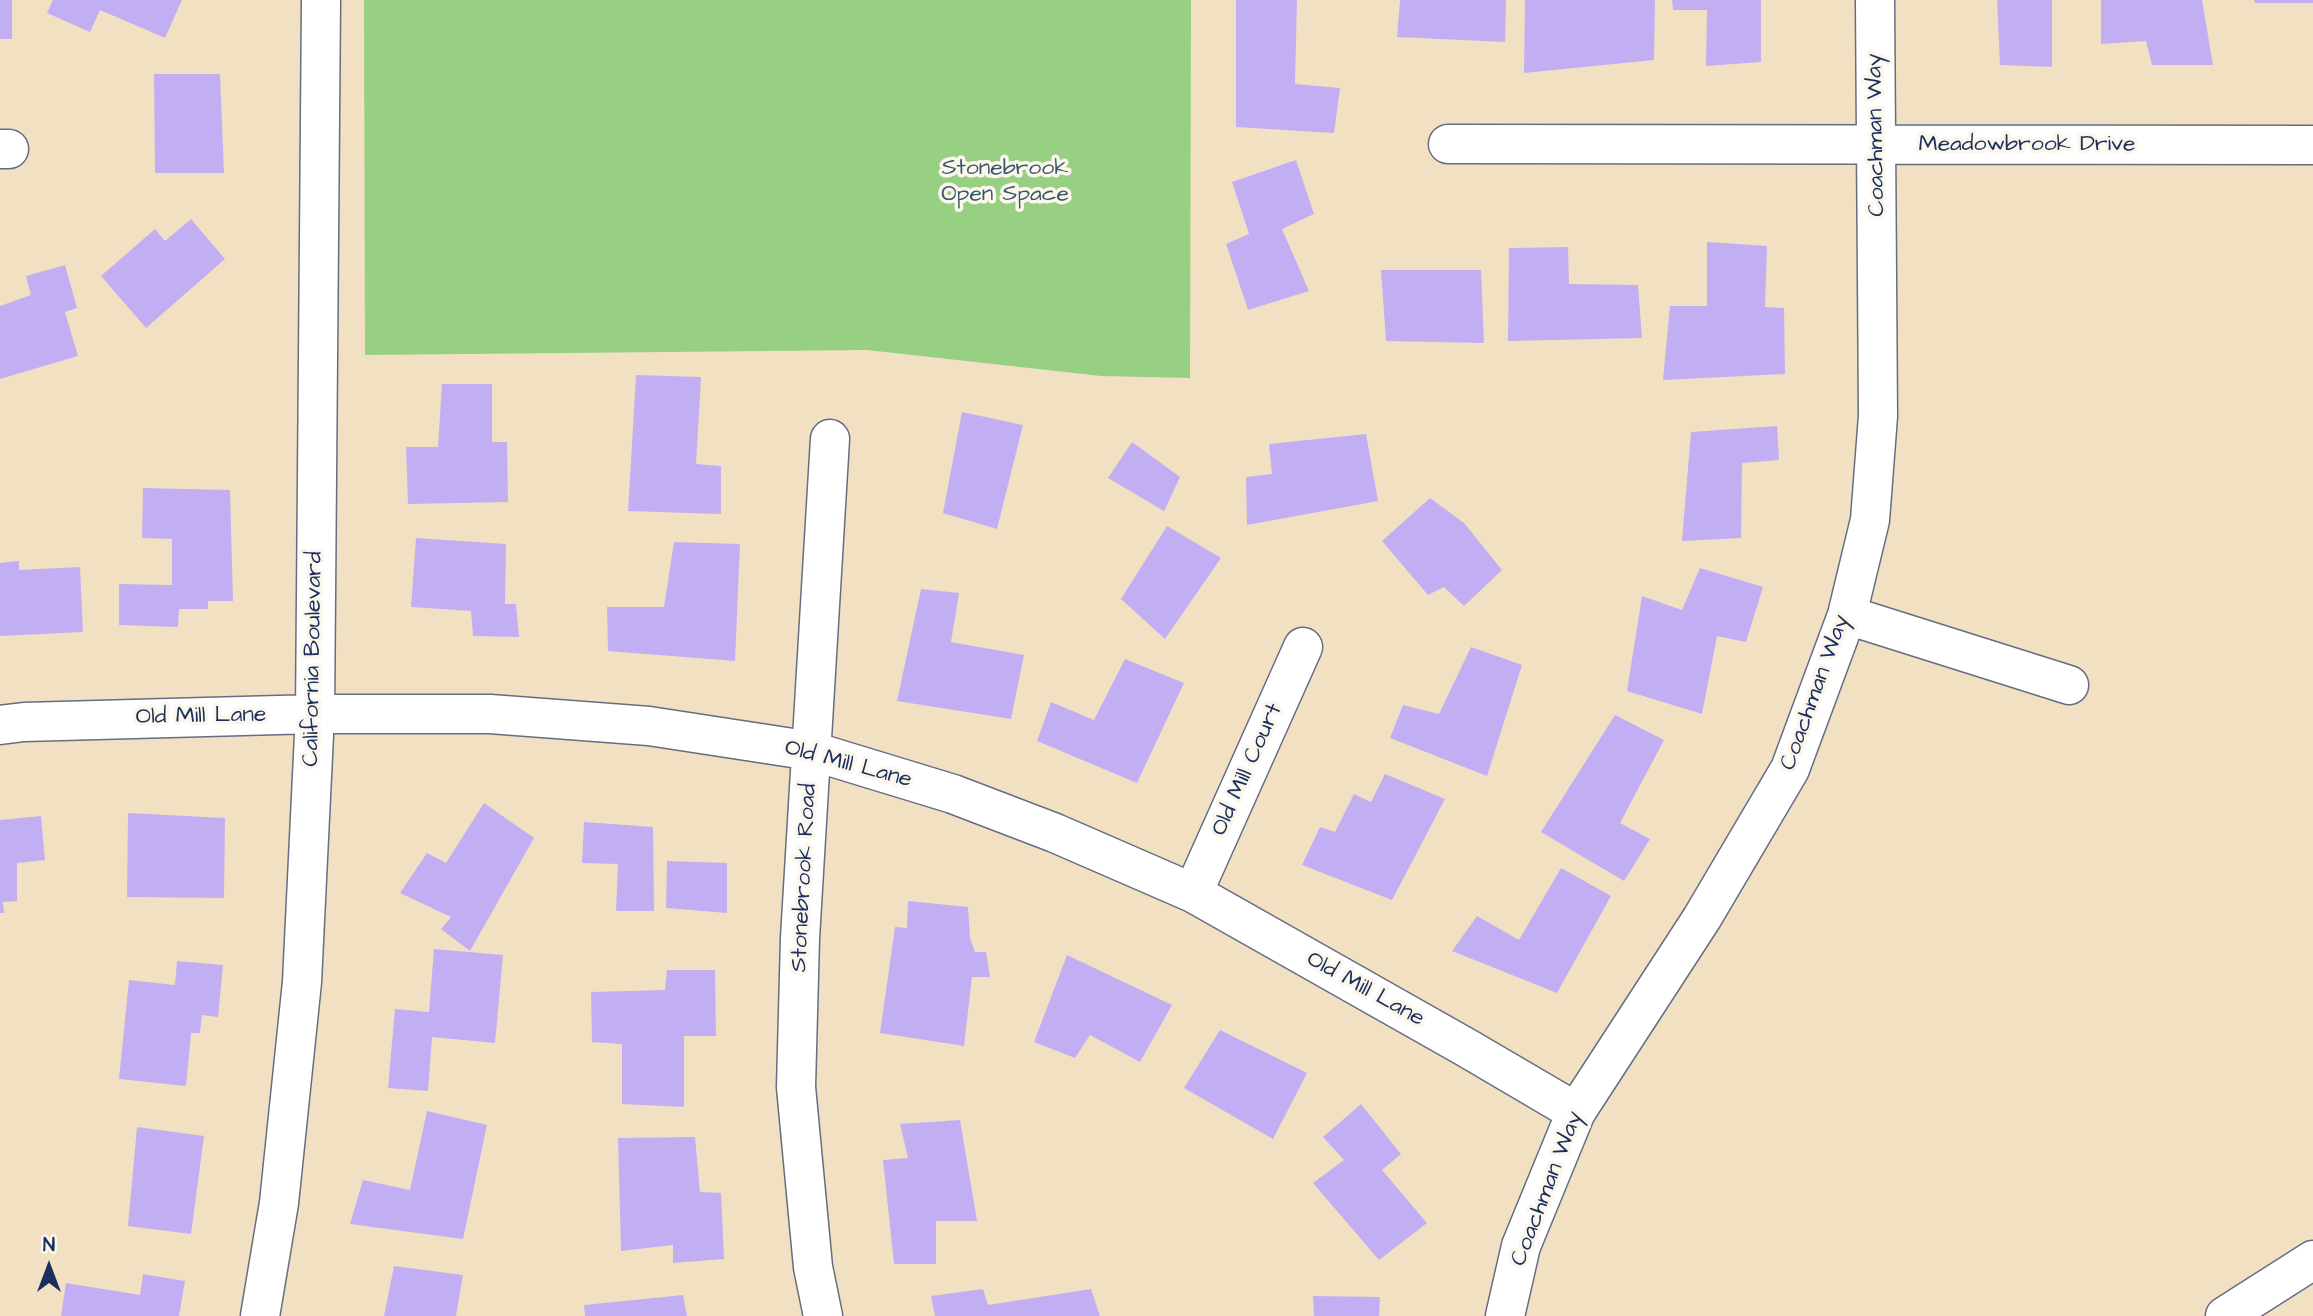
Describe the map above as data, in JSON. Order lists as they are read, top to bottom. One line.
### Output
{"streets":{"street":["Coachman Way","Meadowbrook Drive","California Boulevard","Old Mill Lane","Old Mill Court","Stonebrook Road"]},"crossings":[["Coachman Way","Meadowbrook Drive"],["Coachman Way","Old Mill Lane"],["California Boulevard","Old Mill Lane"],["Old Mill Lane","Old Mill Court"],["Old Mill Lane","Stonebrook Road"]],"parks":["Stonebrook Open Space"],"north":"top"}
